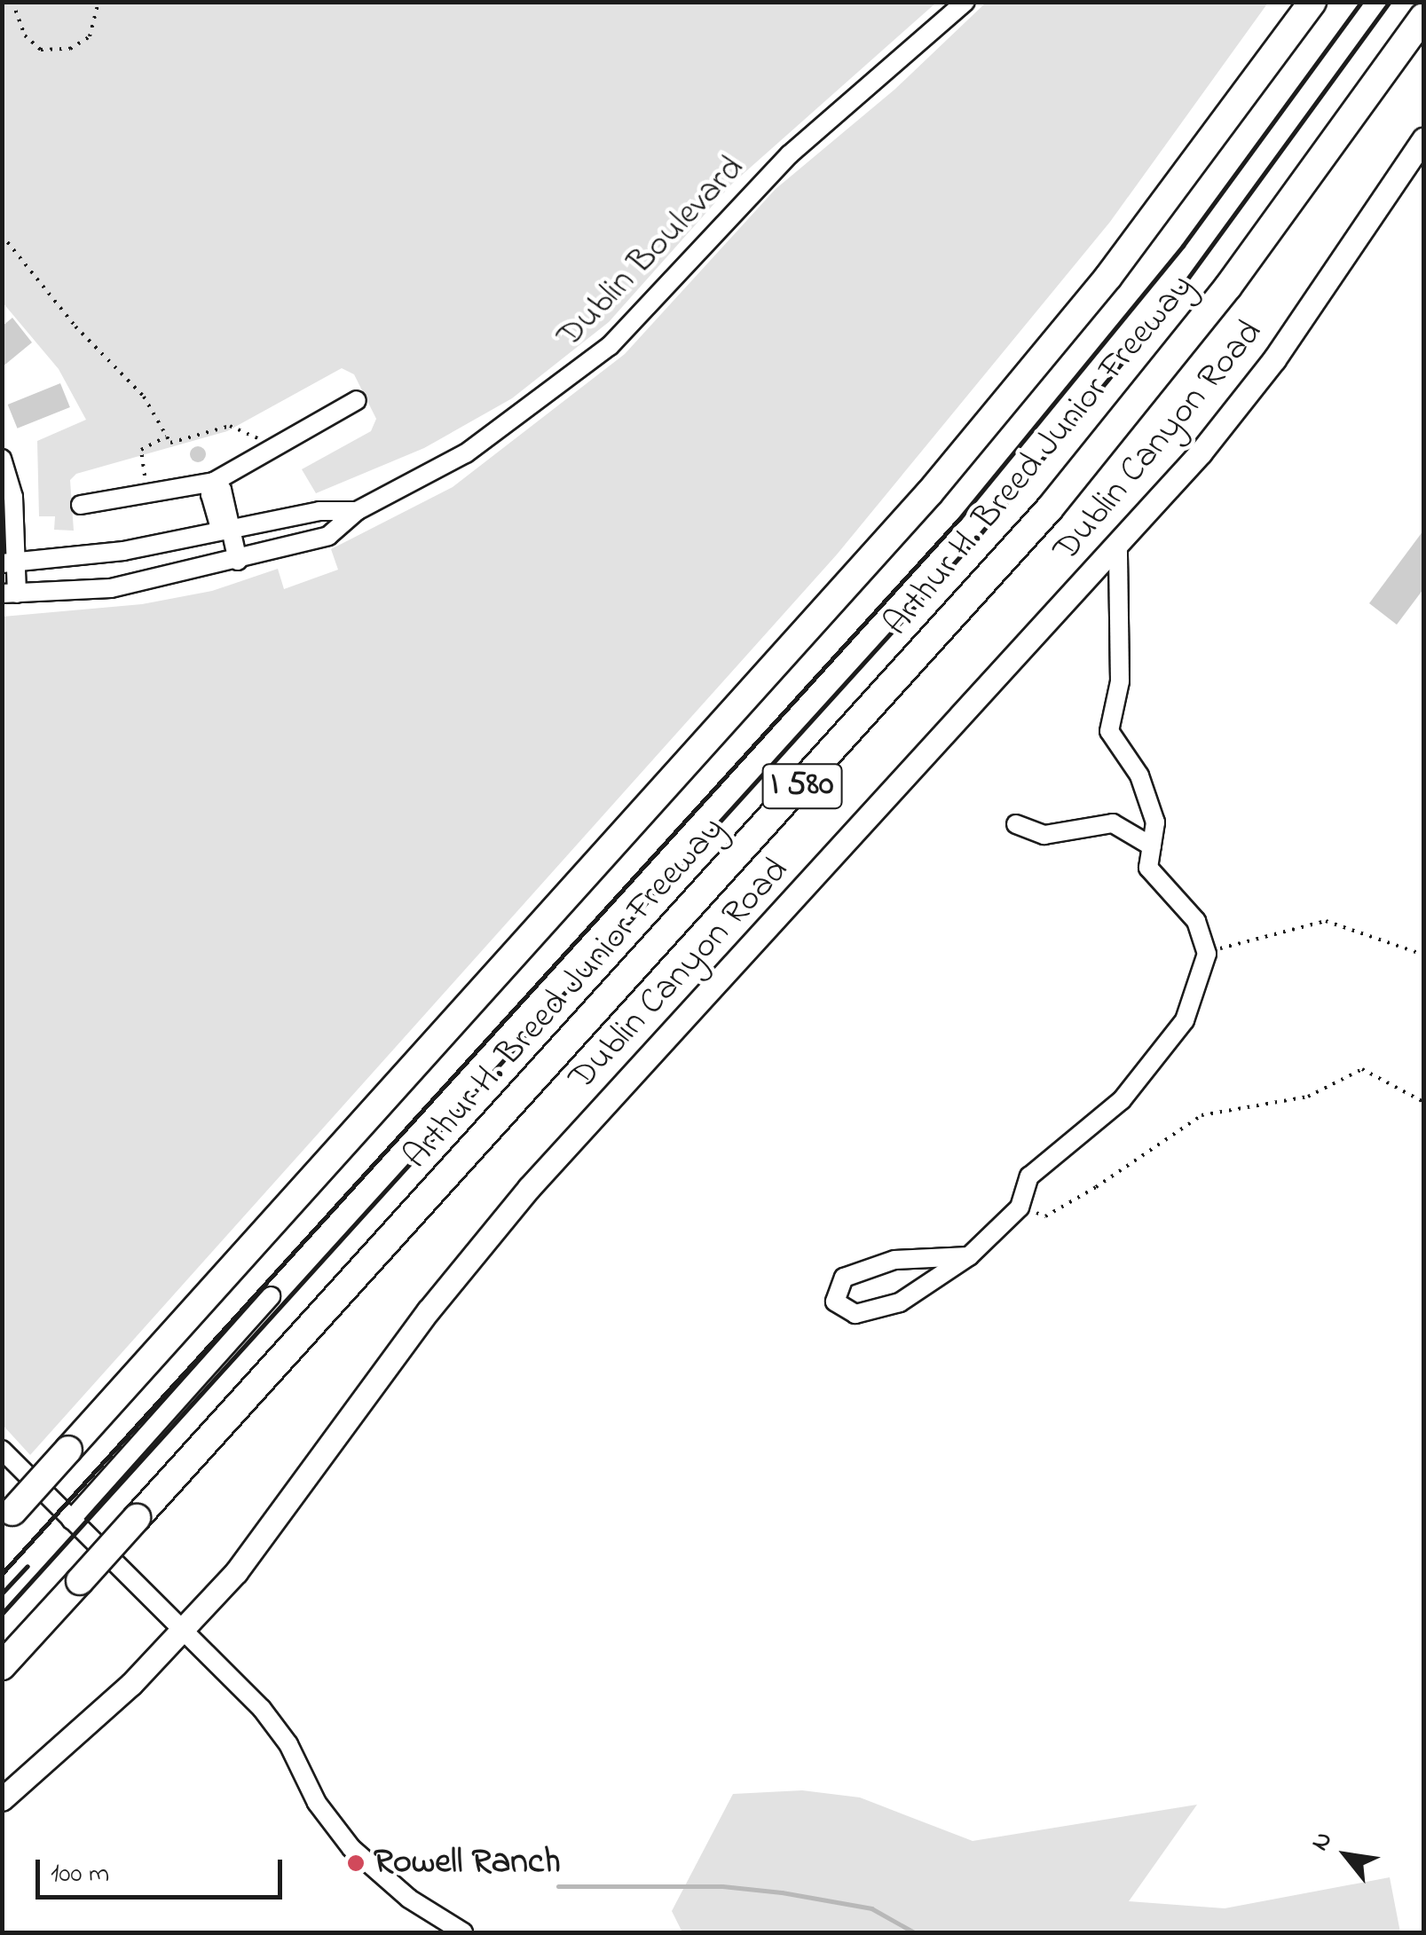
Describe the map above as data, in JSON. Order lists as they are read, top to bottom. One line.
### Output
{"streets":{"highway":["Arthur H. Breed Junior Freeway","I 580"],"main road":["Dublin Canyon Road"],"street":["Dublin Boulevard"]},"places":["Rowell Ranch"],"scale_bar":"100 m","north":"top left"}
